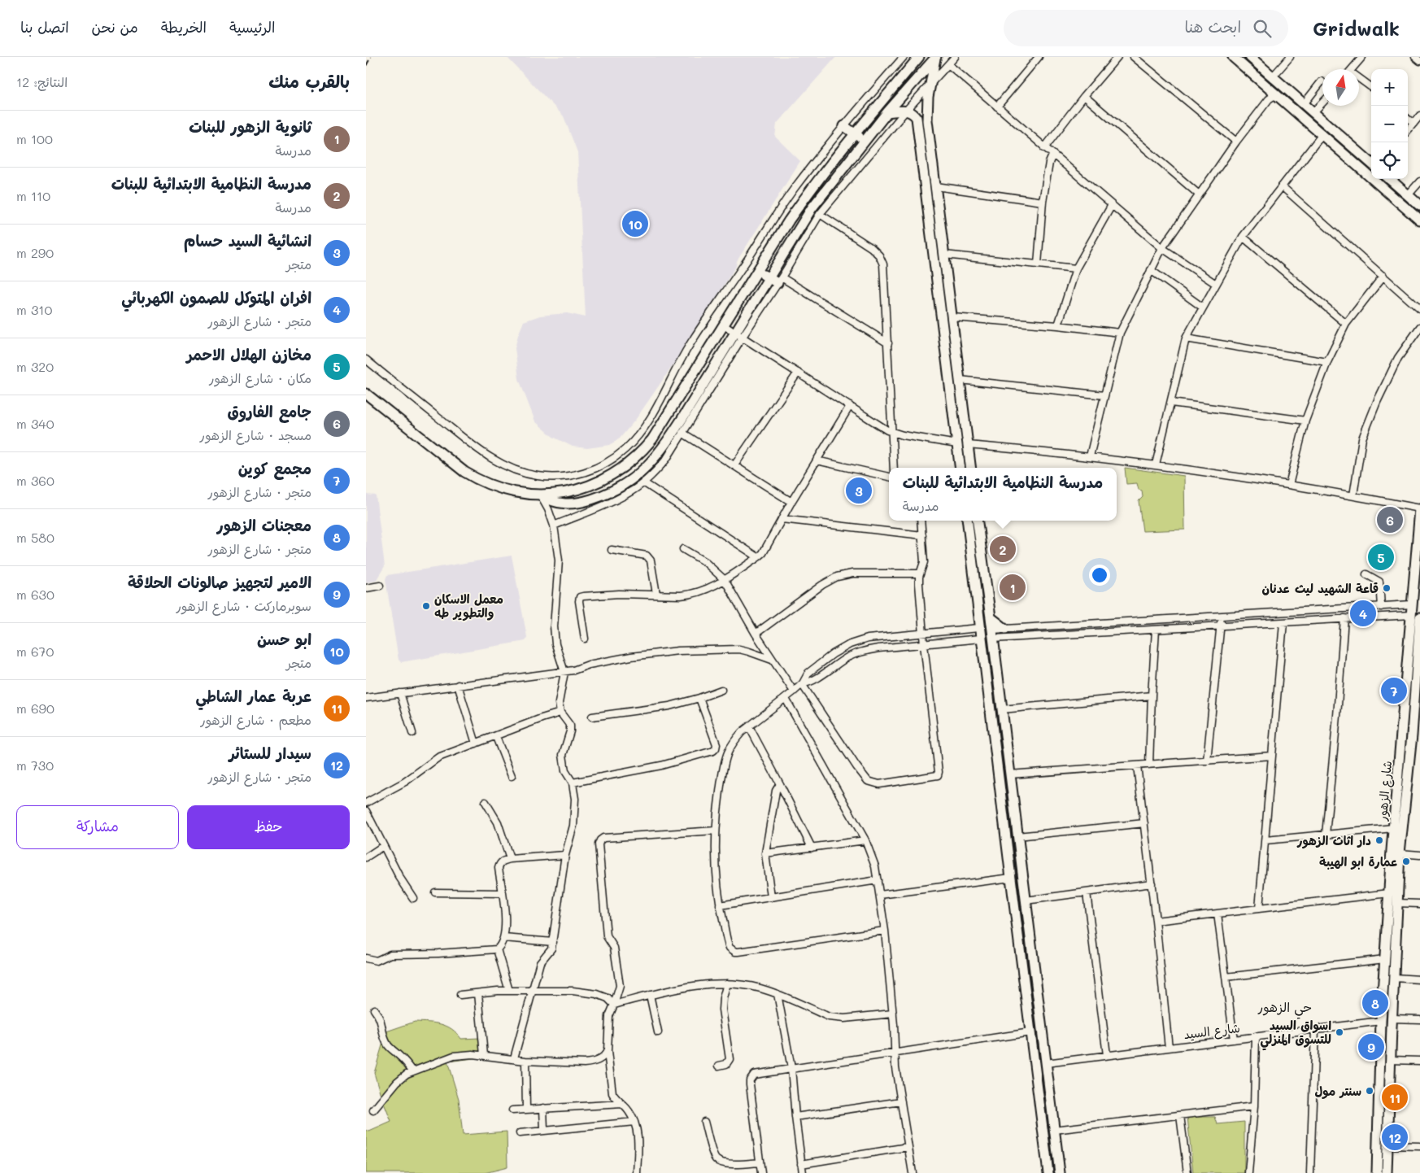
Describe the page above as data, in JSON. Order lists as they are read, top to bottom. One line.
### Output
{"streets":{"main road":["شارع الزهور"],"street":["شارع السيد"]},"crossings":[["شارع الزهور","شارع السيد"]],"districts":["حي الزهور"],"places":["قاعة الشهيد ليث عدنان","معمل الاسكان والتطوير طه","دار اثاث الزهور","عمارة ابو الهيبة","اسواق السيد للتسوق المنزلي","سنتر مول"],"north":"top","page":{"header":"Gridwalk","search":"ابحث هنا","nav":["الرئيسية","الخريطة","من نحن","اتصل بنا"],"heading":["بالقرب منك","النتائج: 12"],"map_buttons":["+","−"],"list":[{"mark":"1","name":"ثانوية الزهور للبنات","note":"مدرسة","value":"100 m"},{"mark":"2","name":"مدرسة النظامية الابتدائية للبنات","note":"مدرسة","value":"110 m"},{"mark":"3","name":"انشائية السيد حسام","note":"متجر","value":"290 m"},{"mark":"4","name":"افران المتوكل للصمون الكهربائي","note":"متجر · شارع الزهور","value":"310 m"},{"mark":"5","name":"مخازن الهلال الاحمر","note":"مكان · شارع الزهور","value":"320 m"},{"mark":"6","name":"جامع الفاروق","note":"مسجد · شارع الزهور","value":"340 m"},{"mark":"7","name":"مجمع كوين","note":"متجر · شارع الزهور","value":"360 m"},{"mark":"8","name":"معجنات الزهور","note":"متجر · شارع الزهور","value":"580 m"},{"mark":"9","name":"الامير لتجهيز صالونات الحلاقة","note":"سوبرماركت · شارع الزهور","value":"630 m"},{"mark":"10","name":"ابو حسن","note":"متجر","value":"670 m"},{"mark":"11","name":"عربة عمار الشاطي","note":"مطعم · شارع الزهور","value":"690 m"},{"mark":"12","name":"سيدار للستائر","note":"متجر · شارع الزهور","value":"730 m"}],"pins":["10","3","6","2","5","1","4","7","8","9","11","12"],"popup":["مدرسة النظامية الابتدائية للبنات","مدرسة"],"buttons":["حفظ","مشاركة"]}}
